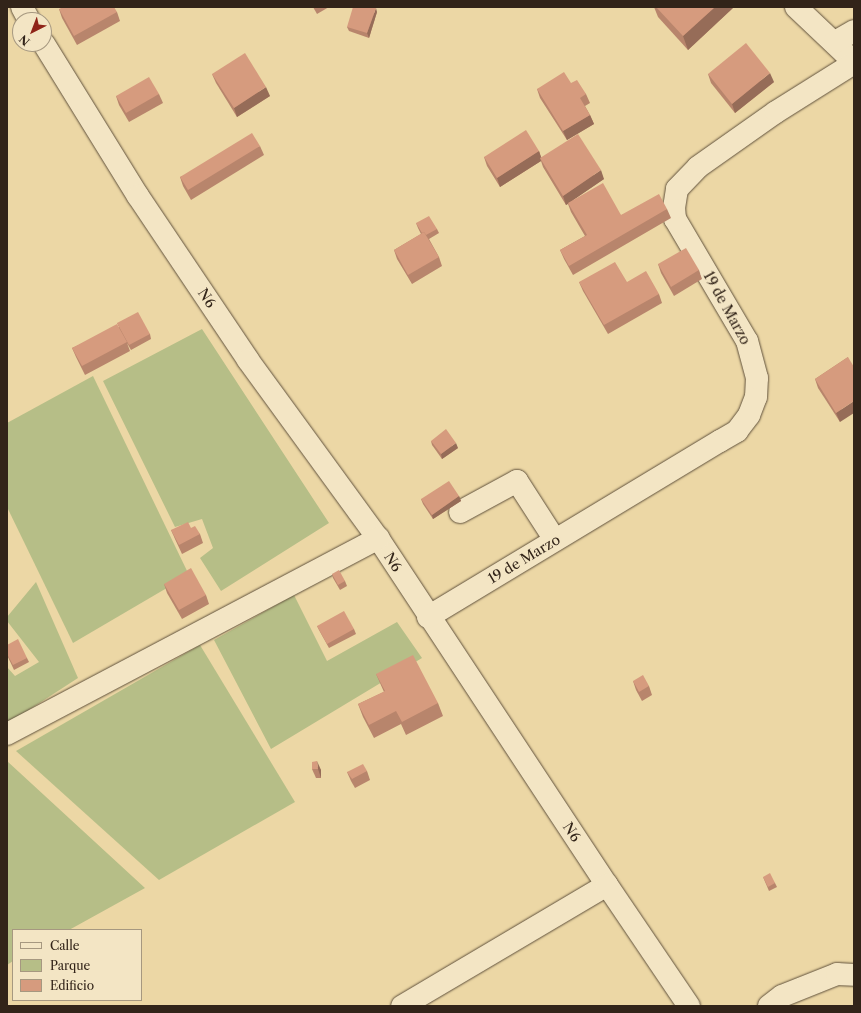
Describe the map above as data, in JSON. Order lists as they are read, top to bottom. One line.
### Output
{"streets":{"street":["N6","19 de Marzo"]},"crossings":[["N6","19 de Marzo"]],"legend":["Calle","Parque","Edificio"],"north":"bottom left"}
